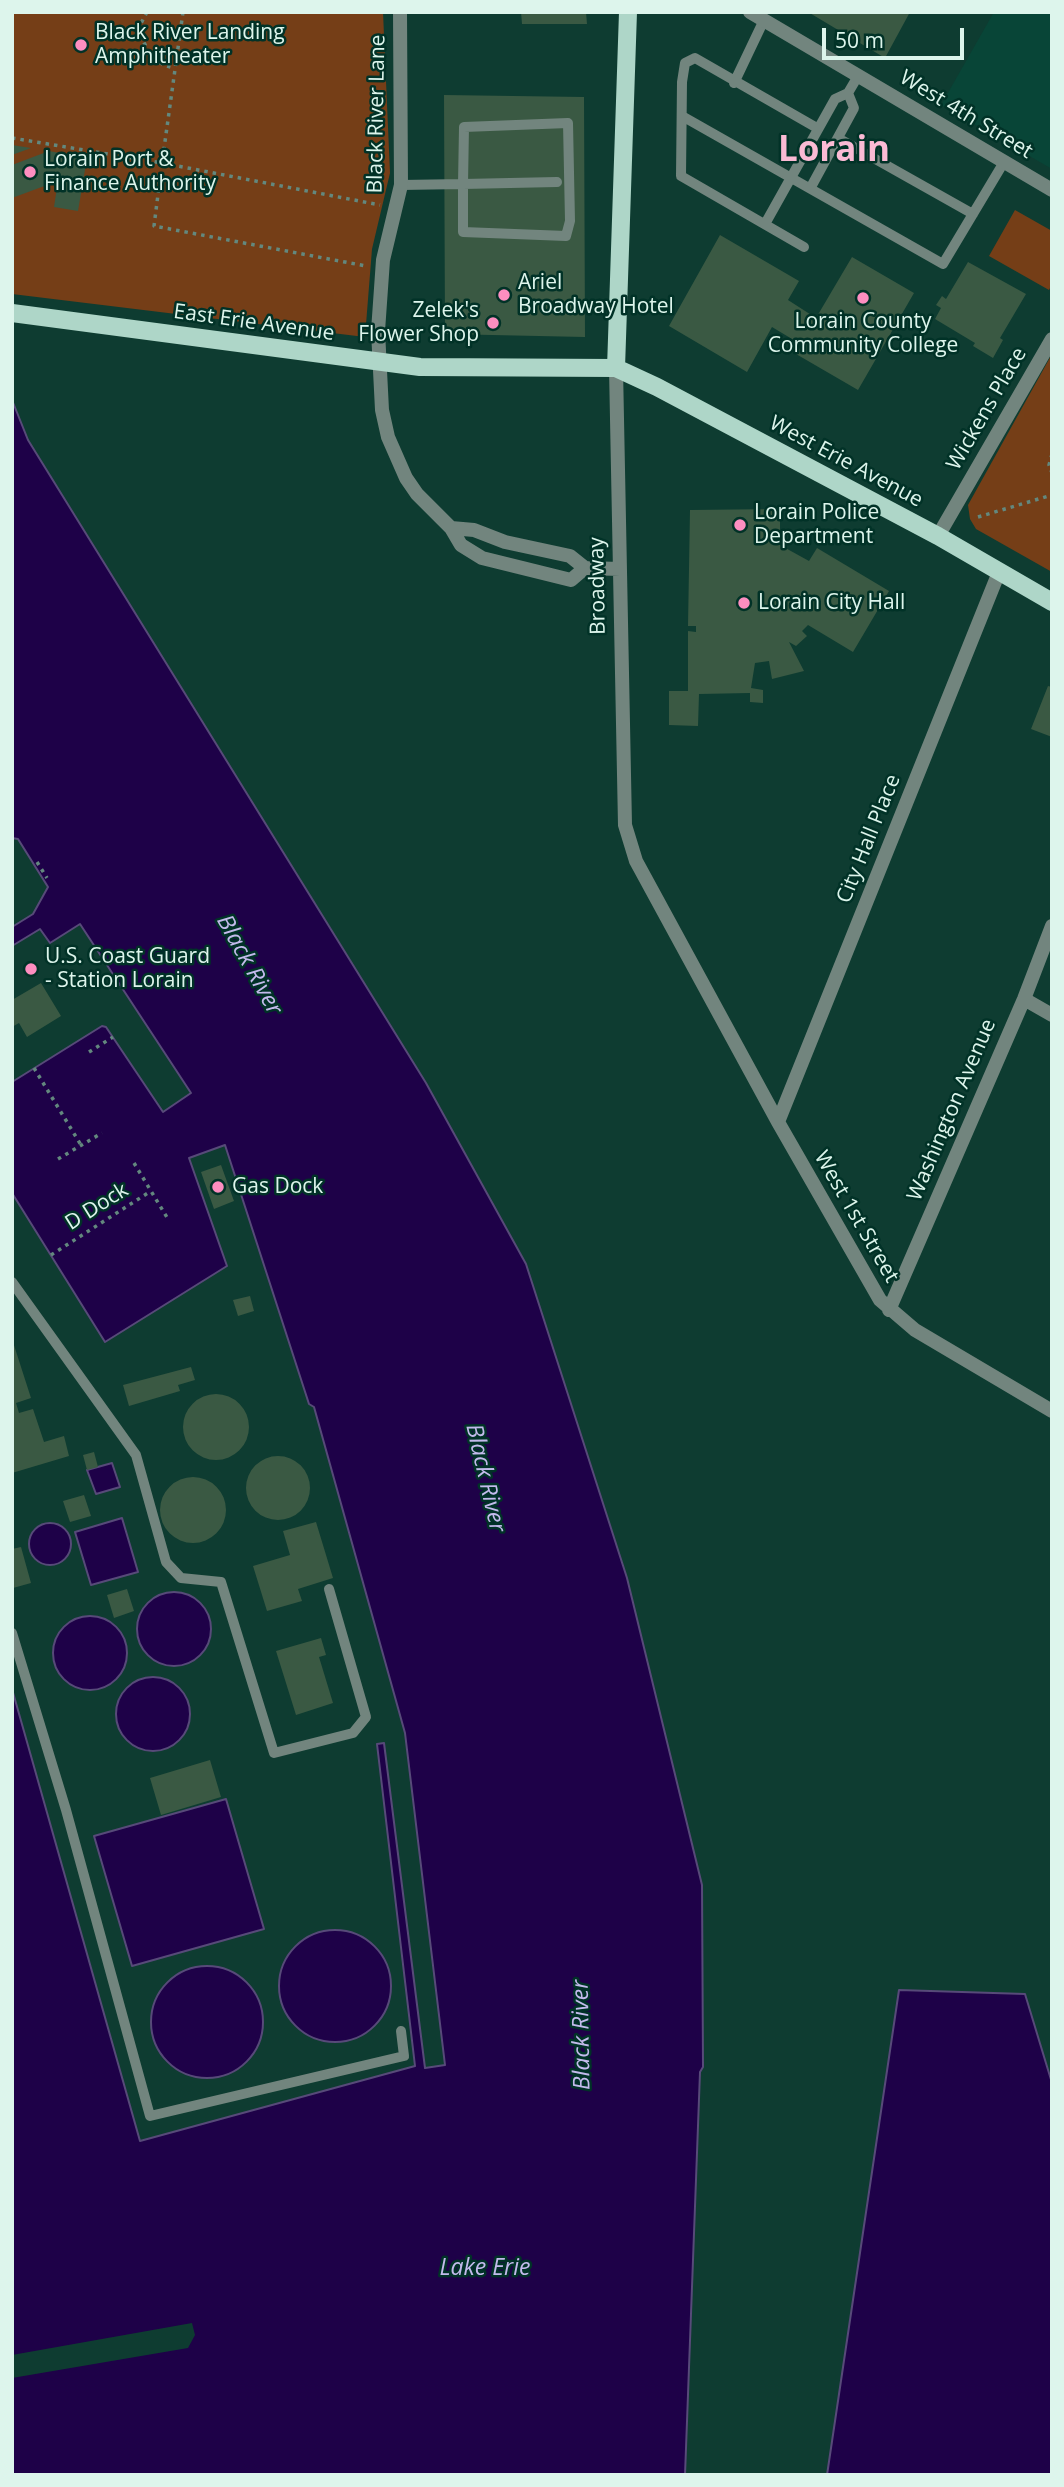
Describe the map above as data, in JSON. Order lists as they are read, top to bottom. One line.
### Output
{"streets":{"main road":["East Erie Avenue","West Erie Avenue","Broadway"],"street":["Black River Lane","West 4th Street","Wickens Place","City Hall Place","Washington Avenue","West 1st Street"],"path":["D Dock"]},"crossings":[["Black River Lane","Broadway"],["East Erie Avenue","West Erie Avenue"],["East Erie Avenue","Broadway"],["Wickens Place","West Erie Avenue"],["West Erie Avenue","Broadway"],["West Erie Avenue","City Hall Place"],["Broadway","City Hall Place"],["Broadway","West 1st Street"],["City Hall Place","West 1st Street"],["Washington Avenue","West 1st Street"]],"districts":["Lorain"],"water":["Black River","Lake Erie"],"places":["Black River Landing Amphitheater","Lorain Port & Finance Authority","Ariel Broadway Hotel","Lorain County Community College","Zelek's Flower Shop","Lorain Police Department","Lorain City Hall","U.S. Coast Guard - Station Lorain","Gas Dock"],"scale_bar":"50 m"}
